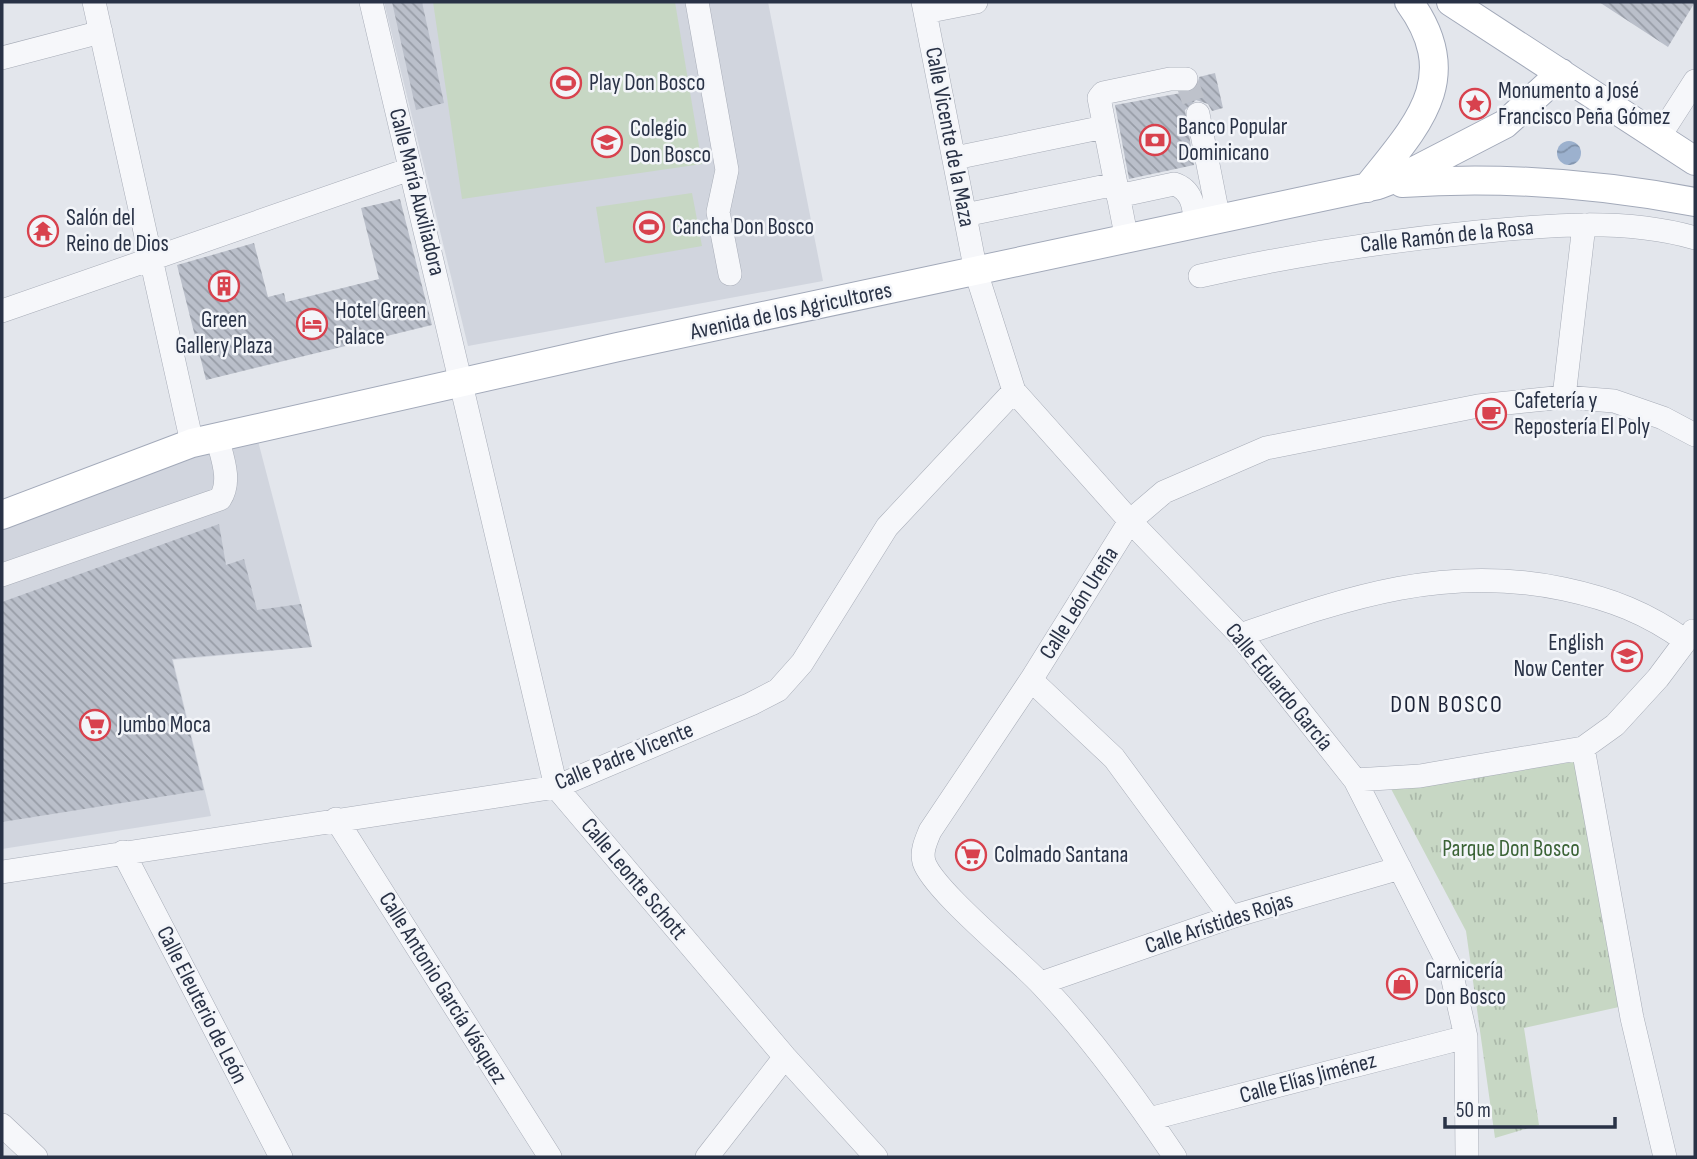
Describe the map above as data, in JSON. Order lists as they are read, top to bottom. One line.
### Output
{"streets":{"main road":["Avenida de los Agricultores"],"street":["Calle Vicente de la Maza","Calle María Auxiliadora","Calle Ramón de la Rosa","Calle León Ureña","Calle Eduardo García","Calle Padre Vicente","Calle Leonte Schott","Calle Arístides Rojas","Calle Antonio García Vásquez","Calle Eleuterio de León","Calle Elías Jiménez"]},"crossings":[["Calle Vicente de la Maza","Avenida de los Agricultores"],["Calle Vicente de la Maza","Calle Eduardo García"],["Calle María Auxiliadora","Avenida de los Agricultores"],["Calle María Auxiliadora","Calle Leonte Schott"],["Avenida de los Agricultores","Calle Eduardo García"],["Avenida de los Agricultores","Calle Leonte Schott"],["Calle León Ureña","Calle Eduardo García"],["Calle León Ureña","Calle Arístides Rojas"],["Calle León Ureña","Calle Elías Jiménez"],["Calle Eduardo García","Calle Padre Vicente"],["Calle Eduardo García","Calle Arístides Rojas"],["Calle Eduardo García","Calle Elías Jiménez"],["Calle Padre Vicente","Calle Leonte Schott"],["Calle Padre Vicente","Calle Antonio García Vásquez"],["Calle Padre Vicente","Calle Eleuterio de León"]],"districts":["DON BOSCO"],"parks":["Parque Don Bosco"],"places":{"sports":["Play Don Bosco","Cancha Don Bosco"],"place":["Monumento a José Francisco Peña Gómez"],"bank":["Banco Popular Dominicano"],"school or university":["Colegio Don Bosco","English Now Center"],"temple":["Salón del Reino de Dios"],"building":["Green Gallery Plaza"],"hotel":["Hotel Green Palace"],"cafe":["Cafetería y Repostería El Poly"],"supermarket":["Jumbo Moca","Colmado Santana"],"shop":["Carnicería Don Bosco"]},"scale_bar":"50 m"}
